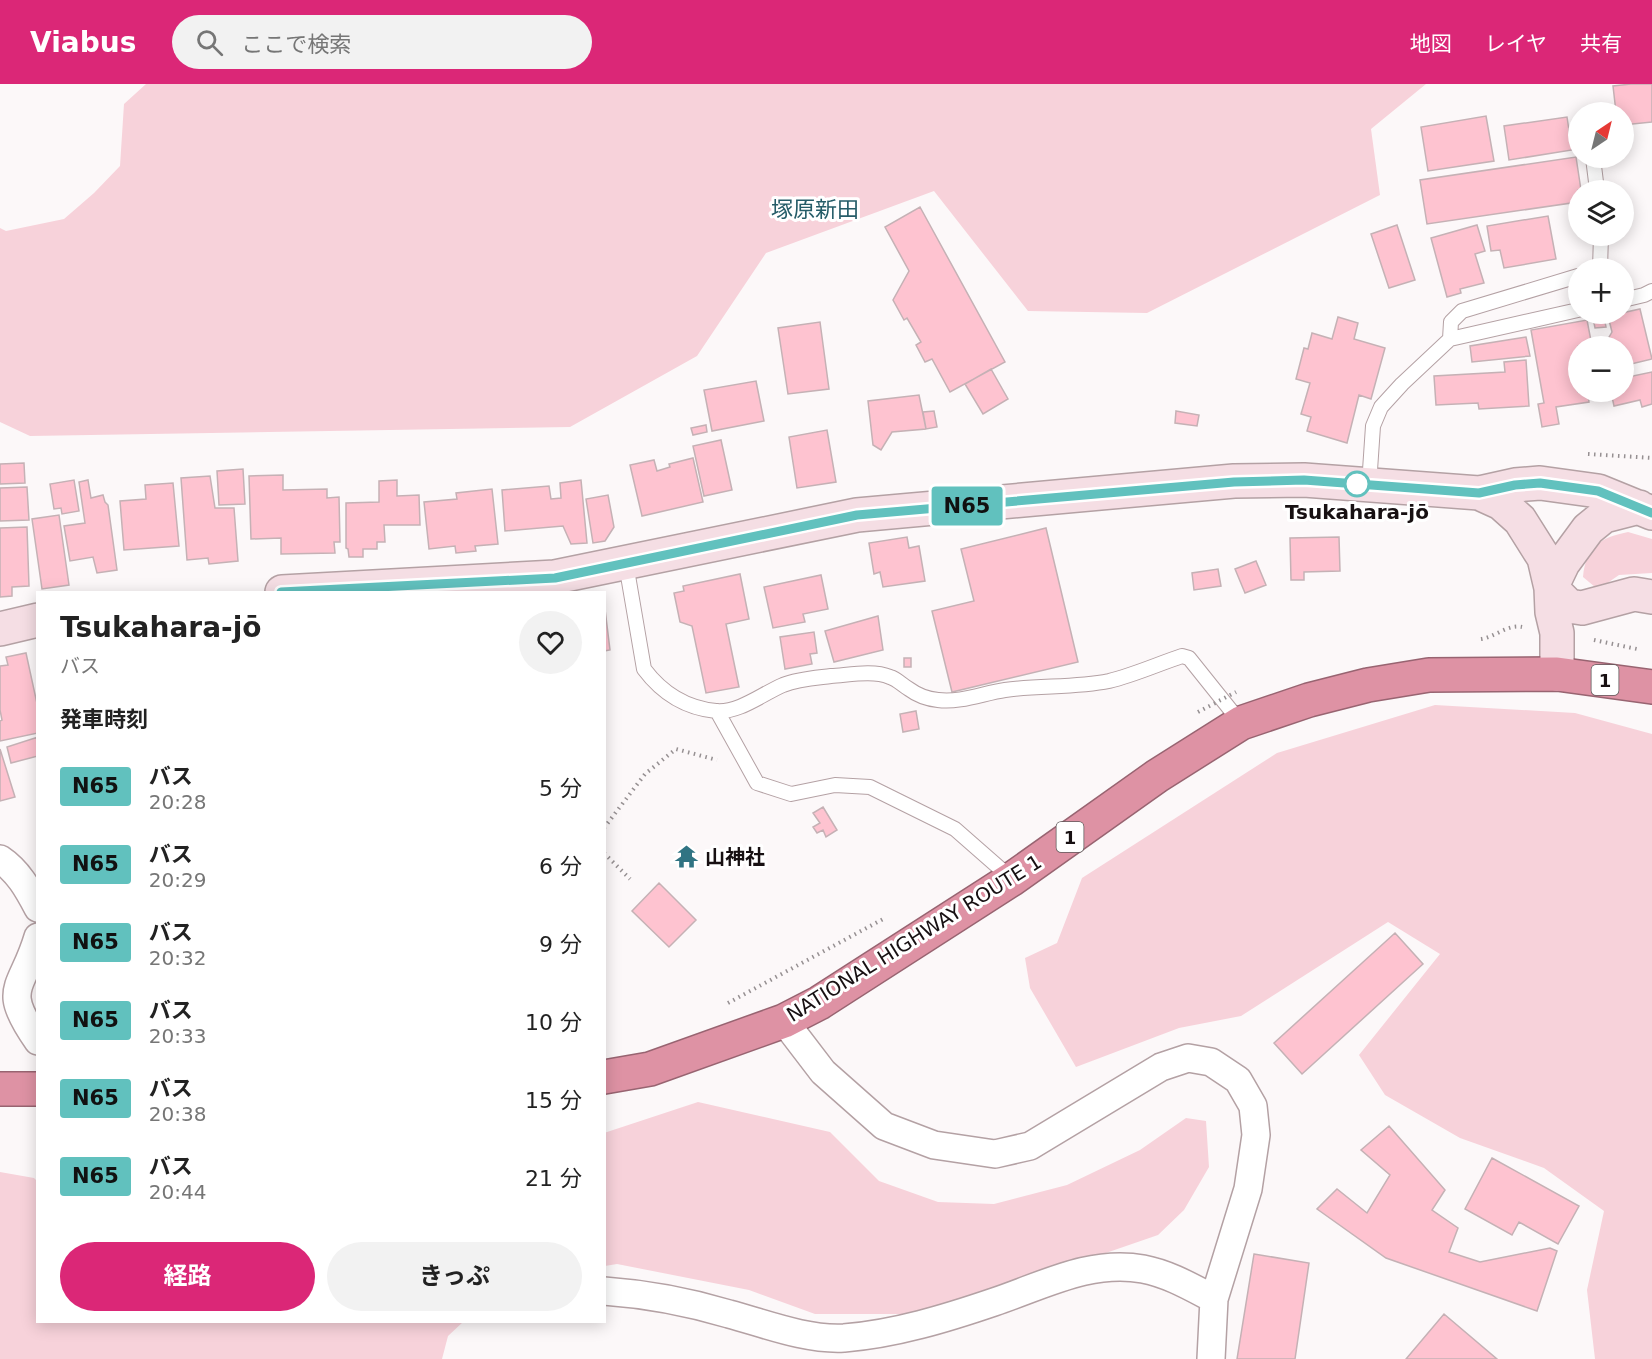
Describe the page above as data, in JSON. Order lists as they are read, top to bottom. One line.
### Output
{"streets":{"highway":["1","NATIONAL HIGHWAY ROUTE 1"]},"districts":["塚原新田"],"places":{"other":["Tsukahara-jō"],"temple":["山神社"]},"lines":["bus line N65"],"north":"top right","page":{"header":"Viabus","search":"ここで検索","nav":["地図","レイヤ","共有"],"on_map":"N65","map_buttons":["+","−"],"heading":[["Tsukahara-jō","バス"],"発車時刻"],"list":[{"mark":"N65","name":"バス","note":"20:28","value":"5 分"},{"mark":"N65","name":"バス","note":"20:29","value":"6 分"},{"mark":"N65","name":"バス","note":"20:32","value":"9 分"},{"mark":"N65","name":"バス","note":"20:33","value":"10 分"},{"mark":"N65","name":"バス","note":"20:38","value":"15 分"},{"mark":"N65","name":"バス","note":"20:44","value":"21 分"}],"buttons":["経路","きっぷ"]}}
